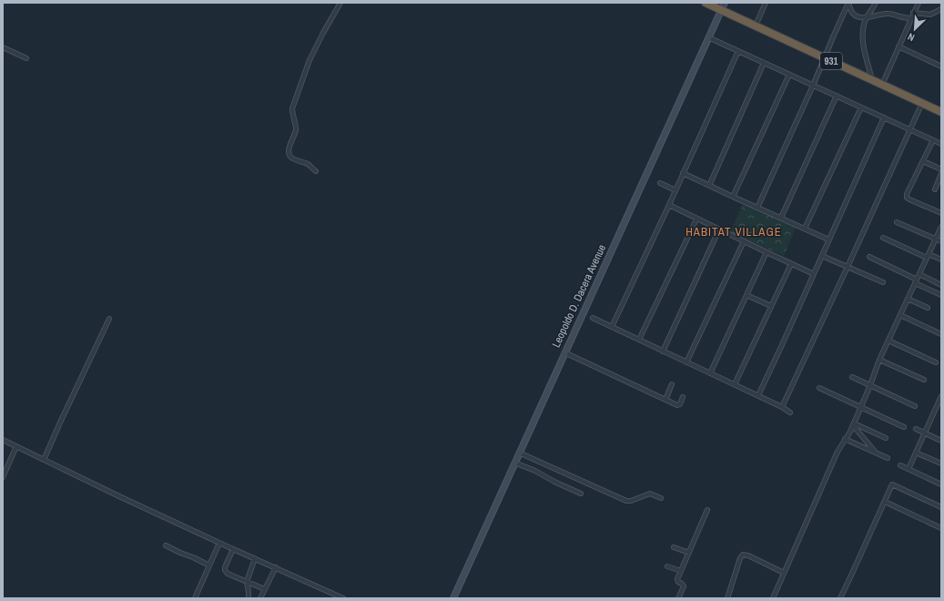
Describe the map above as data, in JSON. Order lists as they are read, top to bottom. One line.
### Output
{"streets":{"highway":["931"],"main road":["Leopoldo D. Dacera Avenue"]},"crossings":[["931","Leopoldo D. Dacera Avenue"]],"districts":["HABITAT VILLAGE"],"north":"bottom left"}
